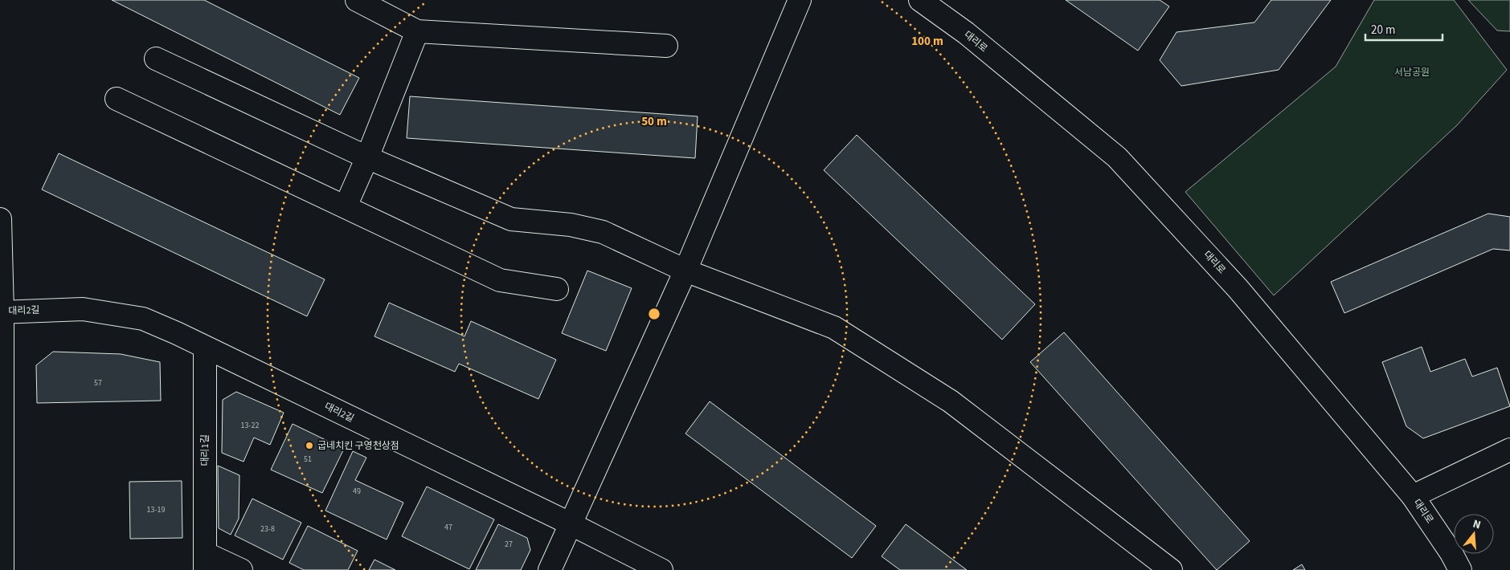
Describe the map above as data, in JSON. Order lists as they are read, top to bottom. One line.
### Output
{"streets":{"street":["대리로","대리2길","대리1길"]},"crossings":[["대리2길","대리1길"]],"parks":["서남공원"],"places":["굽네치킨 구영천상점"],"house_numbers":["57","13-22","51","49","13-19","47","23-8","27"],"scale_bar":"20 m","north":"top","rings":["100 m","50 m"]}
